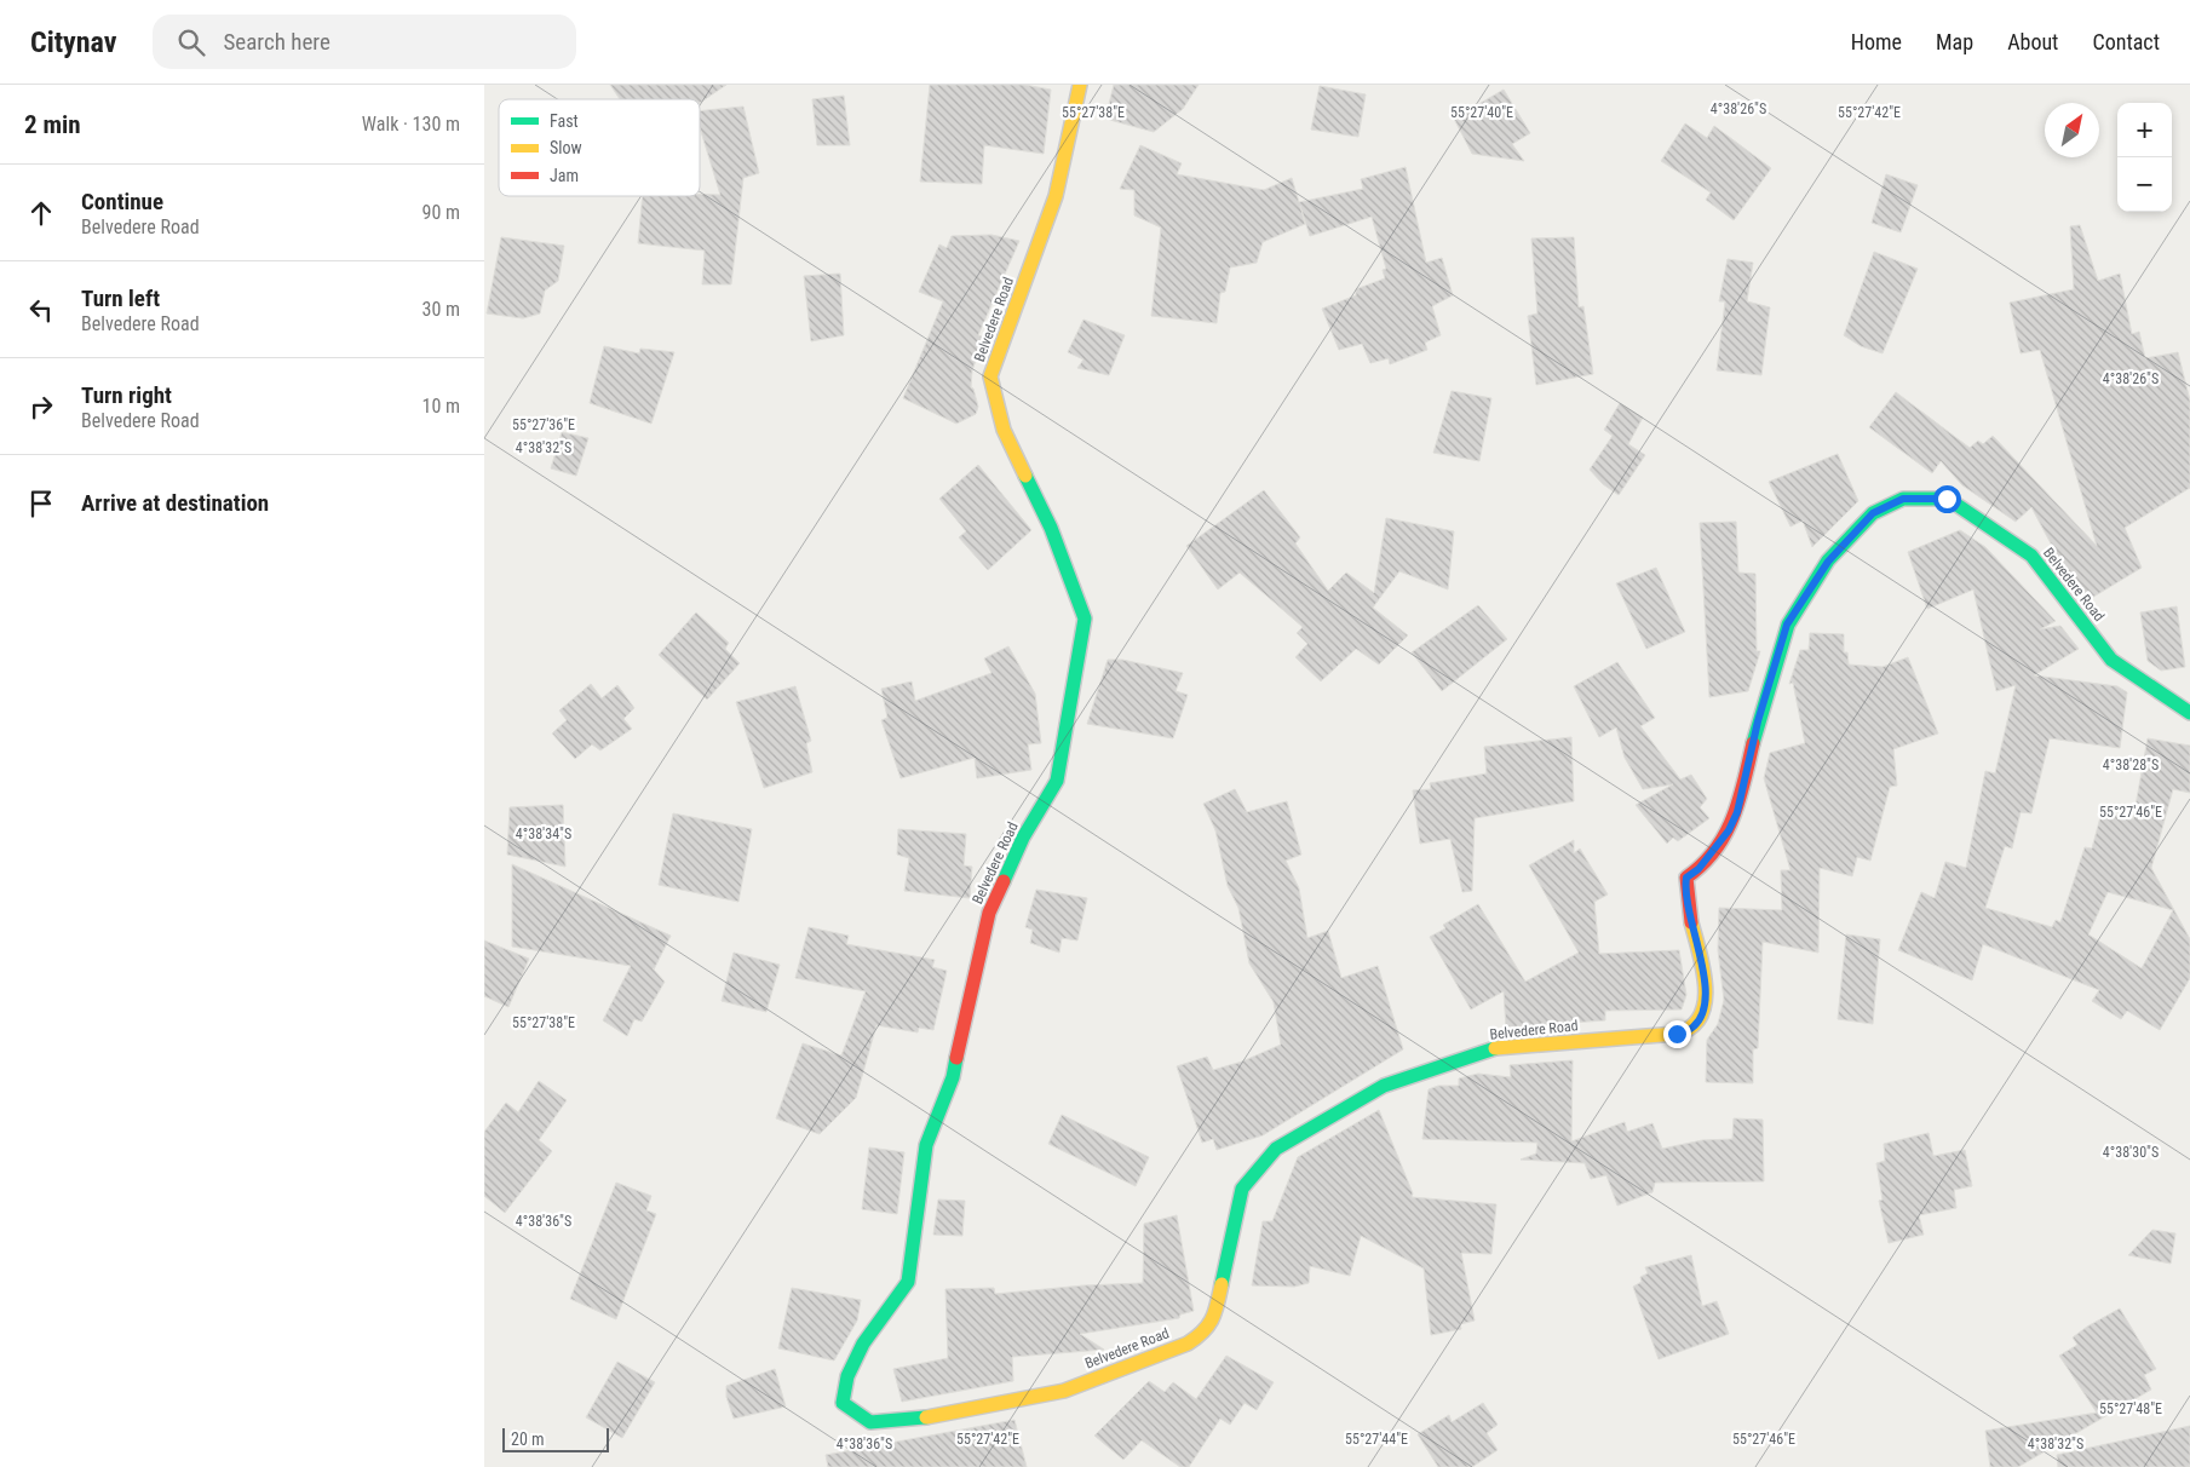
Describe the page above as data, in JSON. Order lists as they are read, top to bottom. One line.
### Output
{"streets":{"street":["Belvedere Road"]},"legend":["Fast","Slow","Jam"],"scale_bar":"20 m","north":"top right","page":{"header":"Citynav","search":"Search here","nav":["Home","Map","About","Contact"],"heading":["2 min","Walk · 130 m"],"map_buttons":["+","−"],"list":[["Continue","Belvedere Road","90 m"],["Turn left","Belvedere Road","30 m"],["Turn right","Belvedere Road","10 m"],"Arrive at destination"],"scale":"20 m"},"coordinates":["4°38'26\"S","55°27'40\"E","55°27'42\"E","55°27'38\"E","55°27'36\"E","4°38'32\"S","4°38'28\"S","55°27'46\"E","4°38'34\"S","4°38'30\"S","4°38'36\"S","55°27'48\"E","55°27'44\"E"]}
